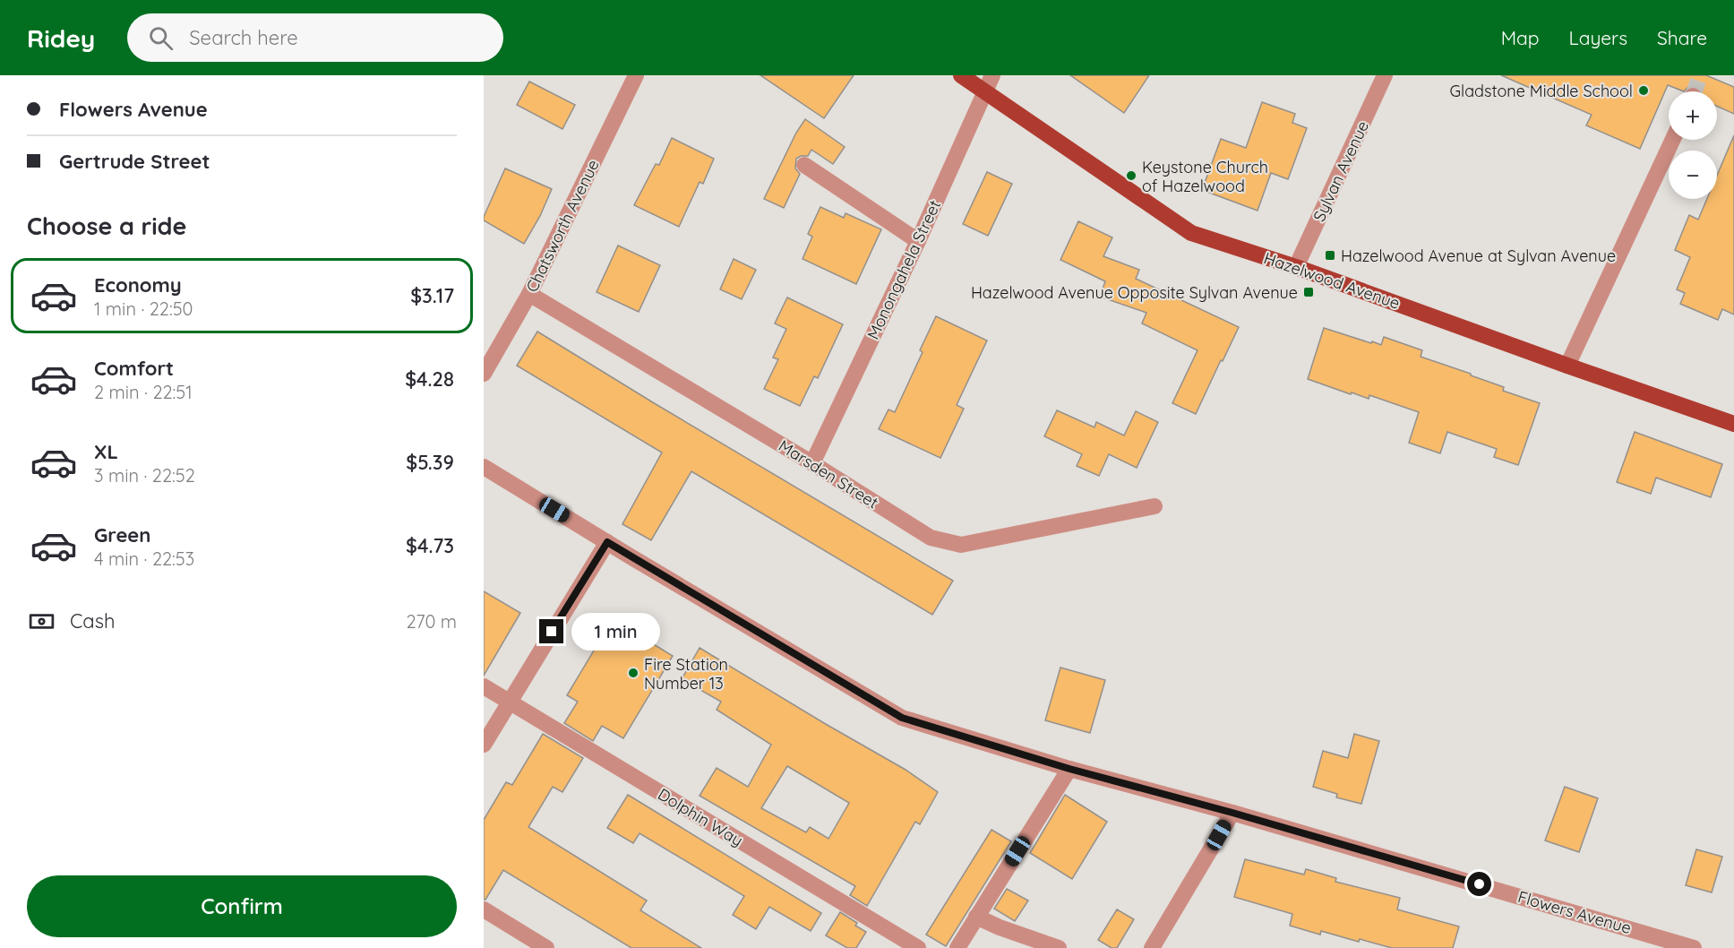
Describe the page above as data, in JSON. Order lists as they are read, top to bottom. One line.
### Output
{"streets":{"main road":["Hazelwood Avenue"],"street":["Sylvan Avenue","Chatsworth Avenue","Monongahela Street","Marsden Street","Dolphin Way","Flowers Avenue"]},"crossings":[["Sylvan Avenue","Hazelwood Avenue"],["Chatsworth Avenue","Marsden Street"],["Monongahela Street","Hazelwood Avenue"],["Monongahela Street","Marsden Street"]],"places":{"other":["Gladstone Middle School","Keystone Church of Hazelwood","Fire Station Number 13"],"transit":["Hazelwood Avenue at Sylvan Avenue","Hazelwood Avenue Opposite Sylvan Avenue"]},"page":{"header":"Ridey","search":"Search here","nav":["Map","Layers","Share"],"banner":["Flowers Avenue","Gertrude Street"],"map_buttons":["+","−"],"heading":"Choose a ride","list":[{"name":"Economy","note":"1 min · 22:50","value":"$3.17"},{"name":"Comfort","note":"2 min · 22:51","value":"$4.28"},{"name":"XL","note":"3 min · 22:52","value":"$5.39"},{"name":"Green","note":"4 min · 22:53","value":"$4.73"}],"pay":["Cash","270 m"],"bubble":"1 min","buttons":"Confirm"}}
